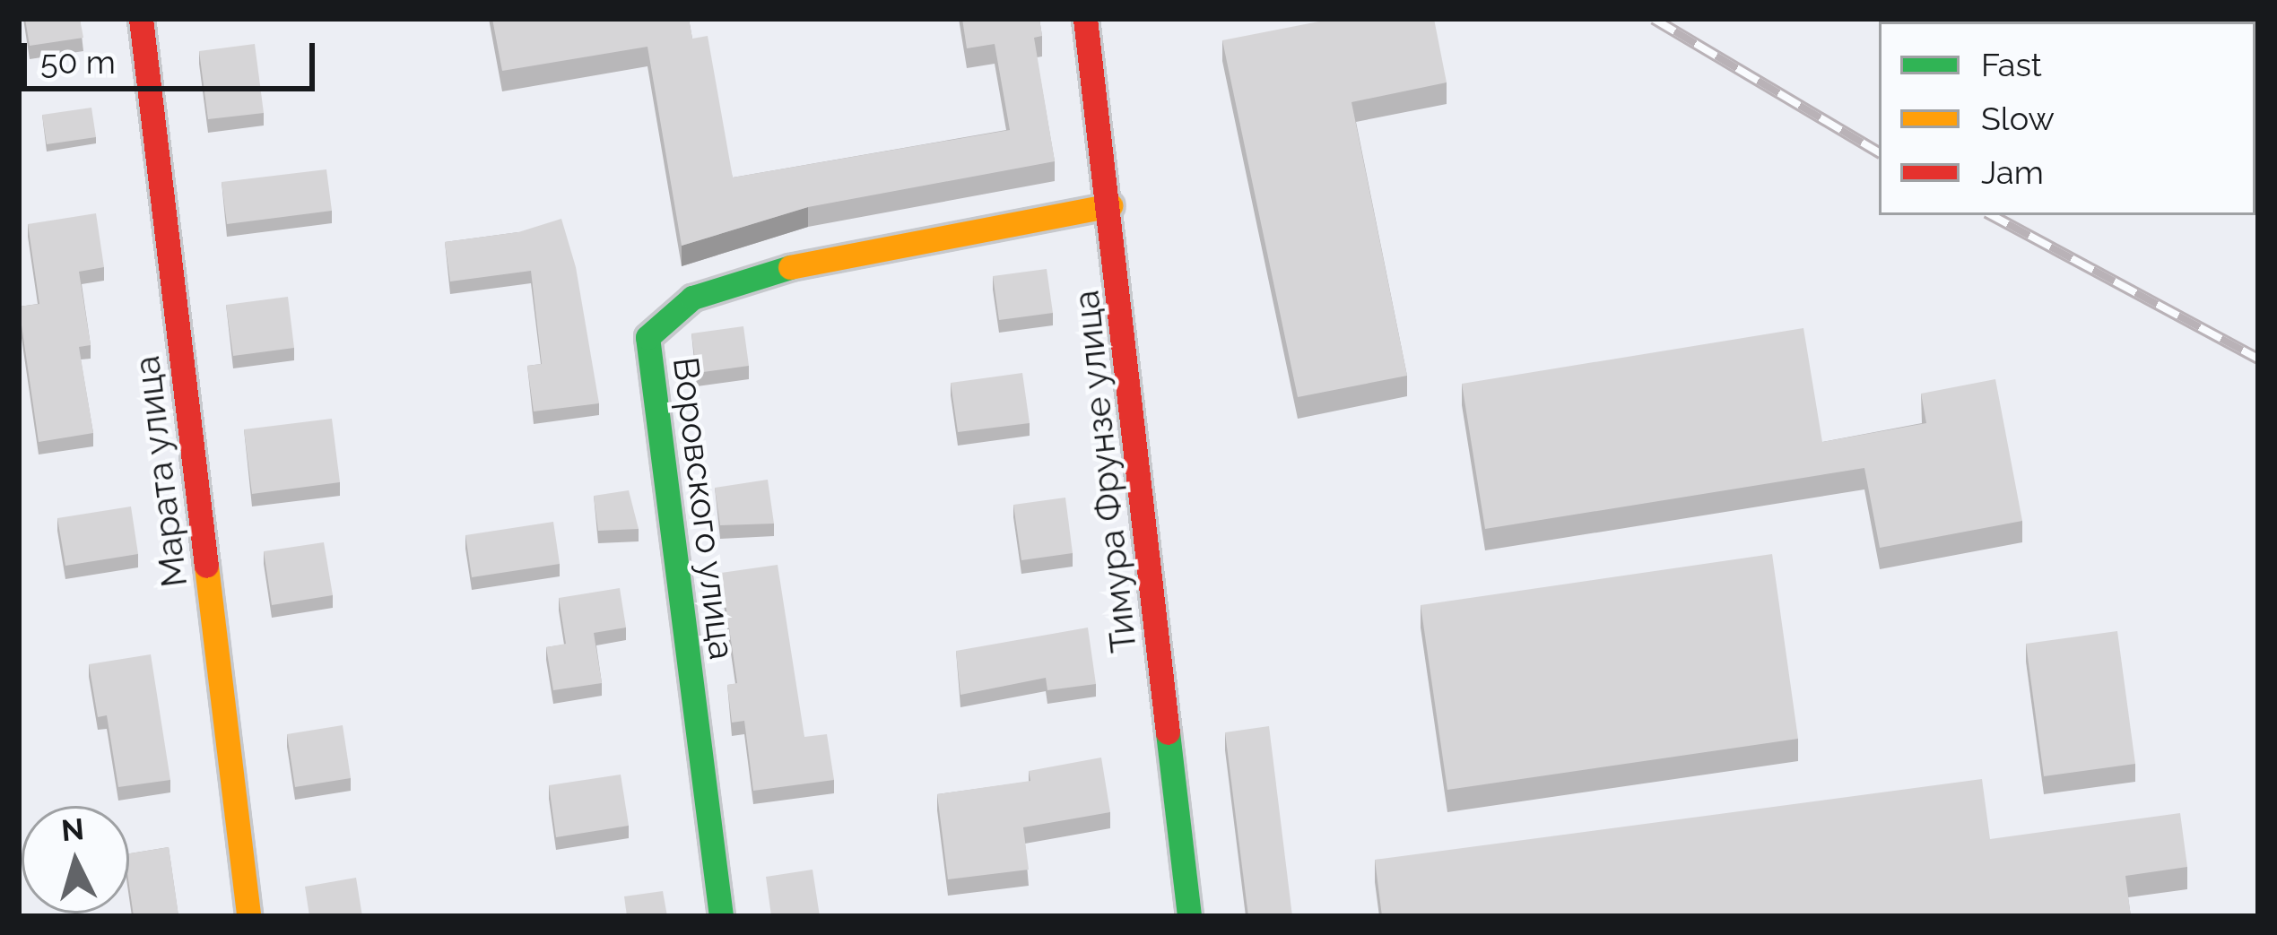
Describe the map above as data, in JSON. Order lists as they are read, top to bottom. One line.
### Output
{"streets":{"street":["Марата улица","Тимура Фрунзе улица","Воровского улица"]},"crossings":[["Тимура Фрунзе улица","Воровского улица"]],"legend":["Fast","Slow","Jam"],"scale_bar":"50 m","north":"top"}
